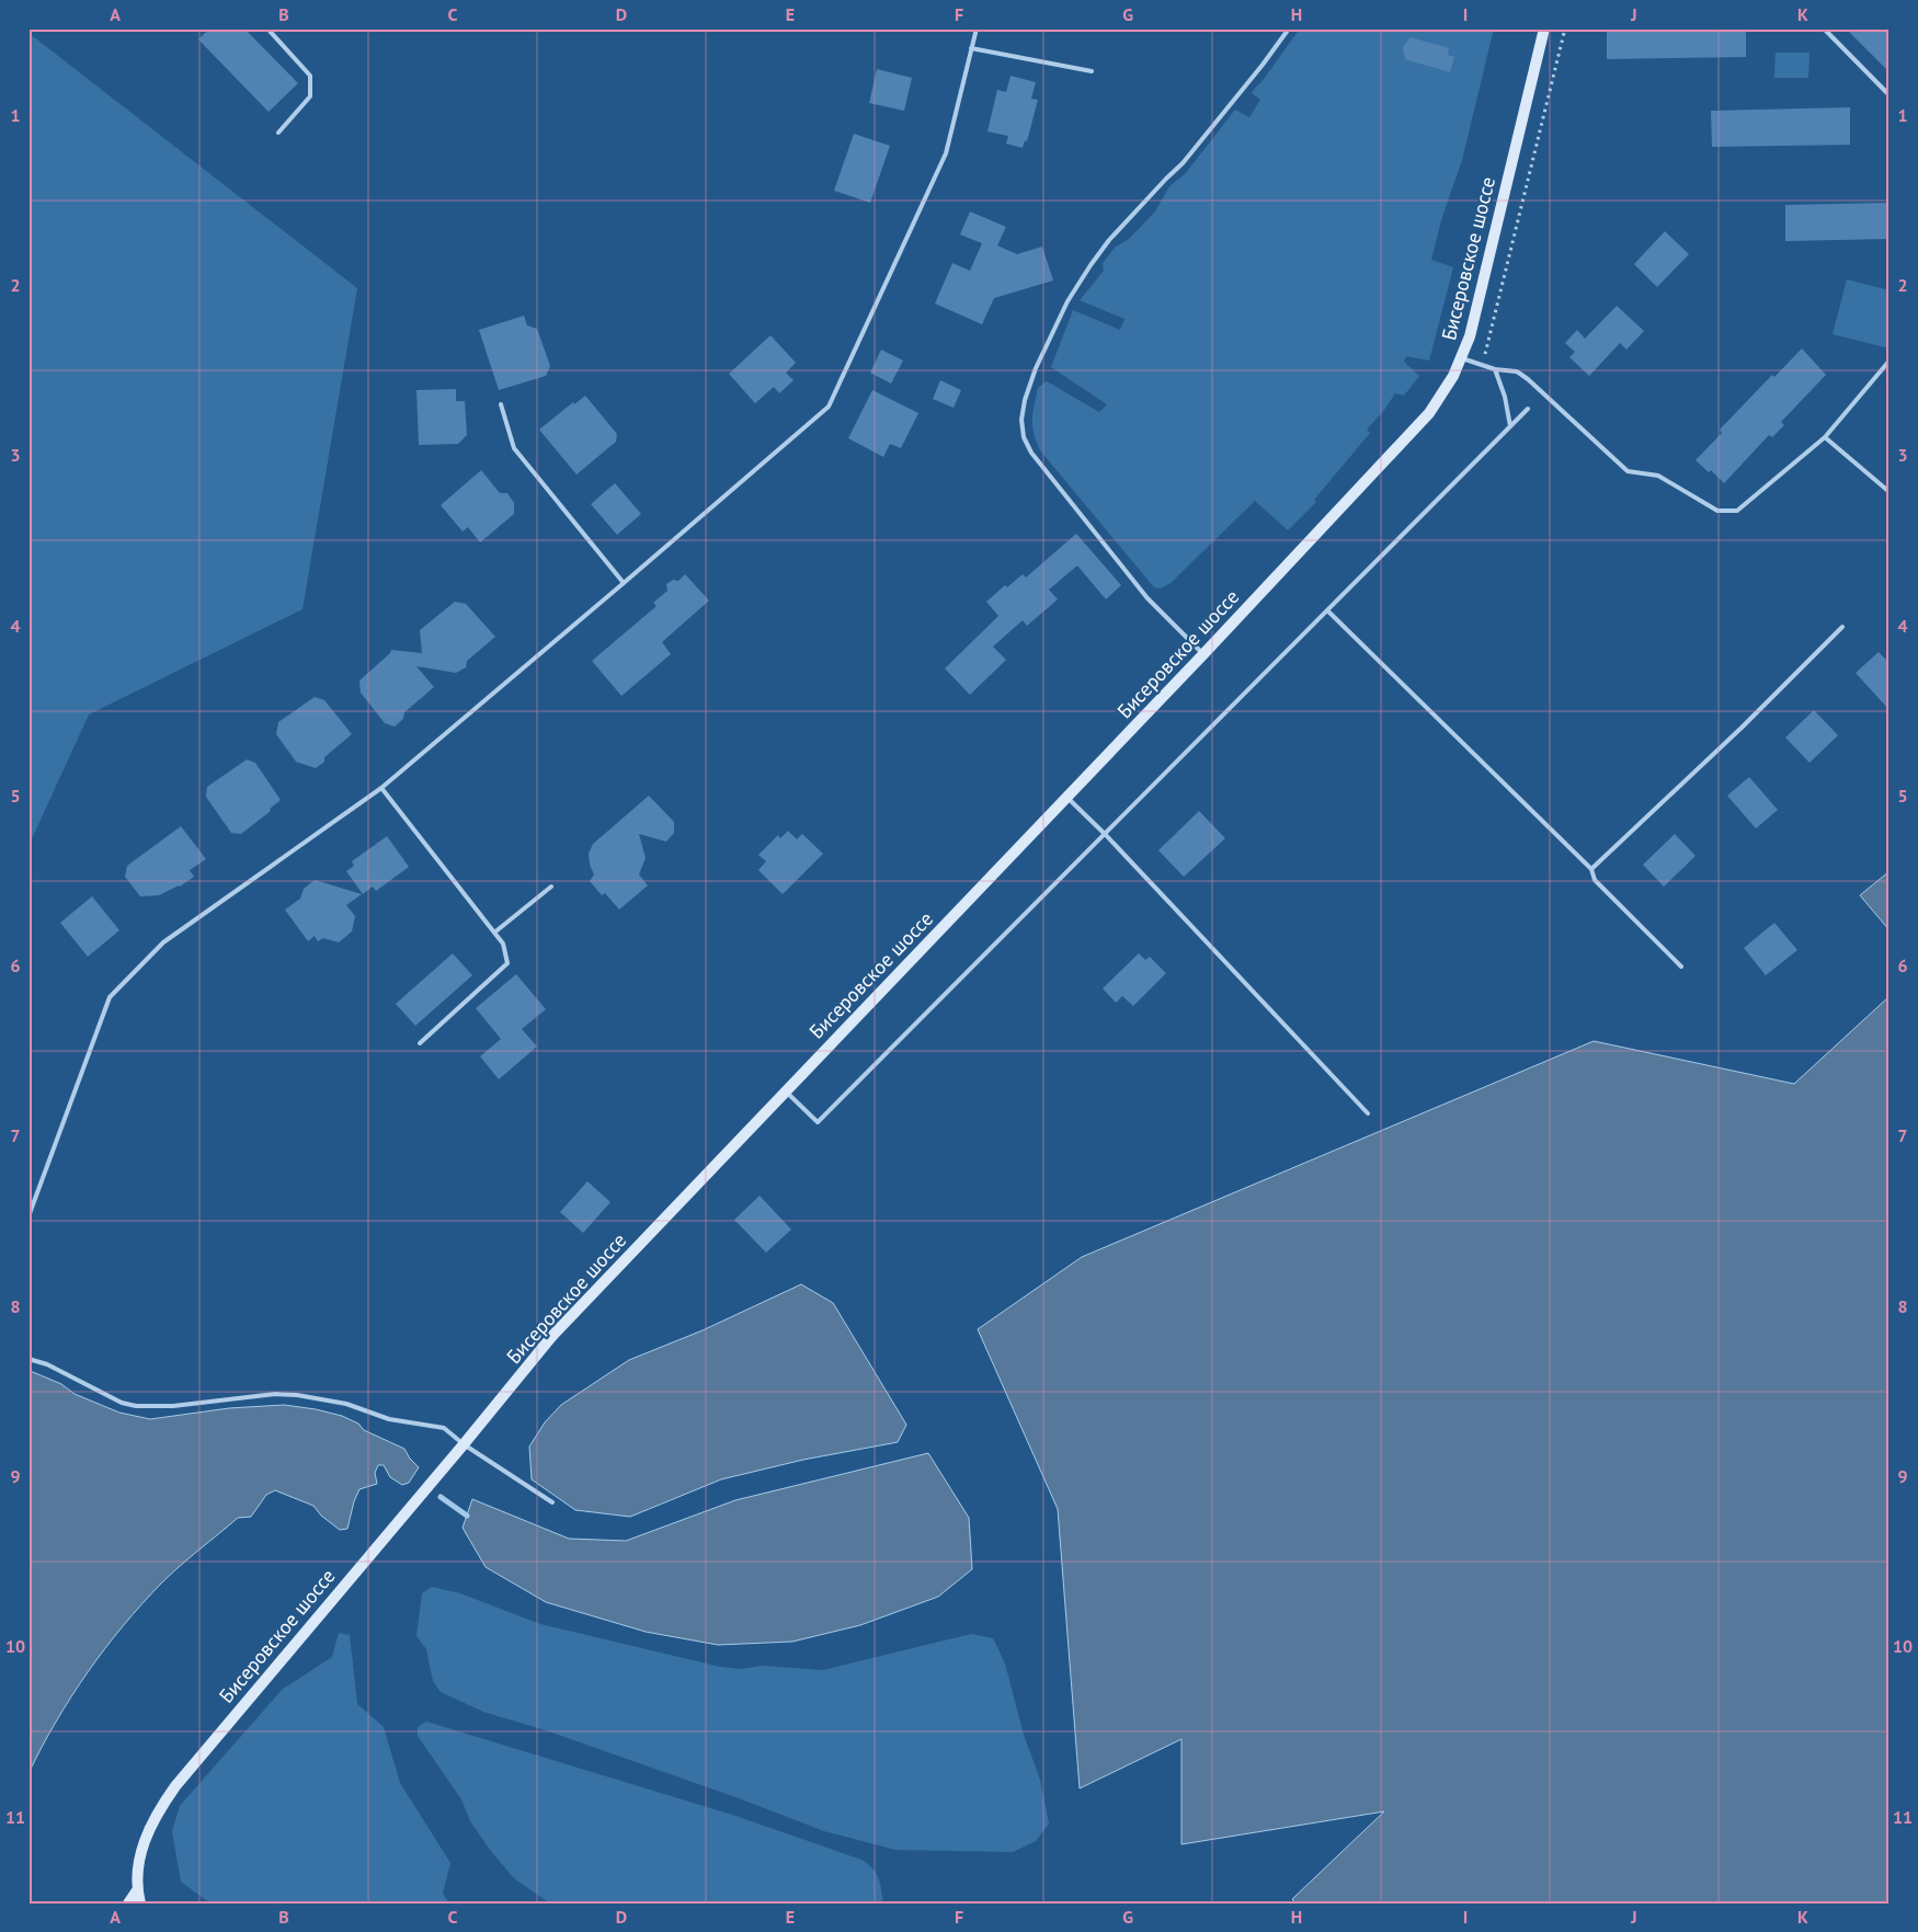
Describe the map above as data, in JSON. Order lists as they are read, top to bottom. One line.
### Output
{"streets":{"main road":["Бисеровское шоссе"]},"grid":{"columns":["A","B","C","D","E","F","G","H","I","J","K"],"rows":["1","2","3","4","5","6","7","8","9","10","11"]}}
